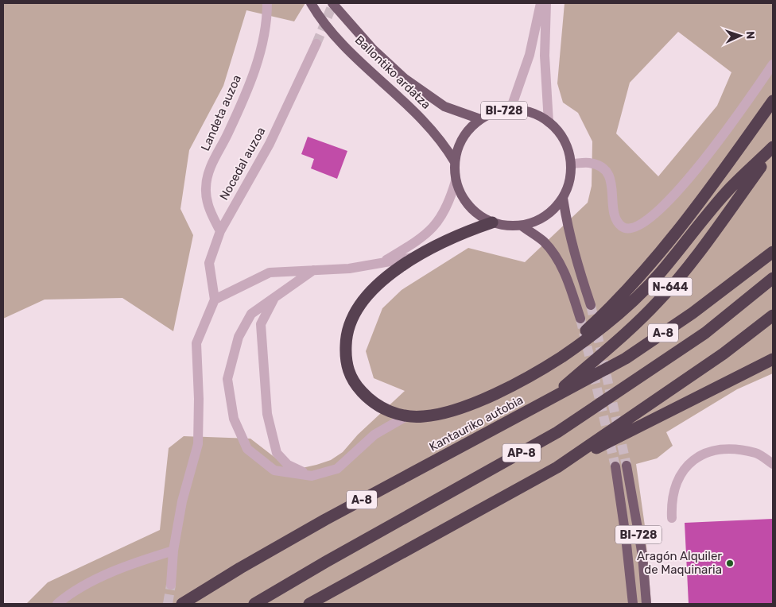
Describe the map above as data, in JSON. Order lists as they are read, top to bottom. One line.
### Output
{"streets":{"highway":["N-644","A-8","Kantauriko autobia","AP-8"],"main road":["Ballontiko ardatza","BI-728"],"street":["Landeta auzoa","Nocedal auzoa"]},"crossings":[["Ballontiko ardatza","BI-728"],["Landeta auzoa","Nocedal auzoa"],["N-644","Kantauriko autobia"]],"places":["Aragón Alquiler de Maquinaria"],"north":"right"}
